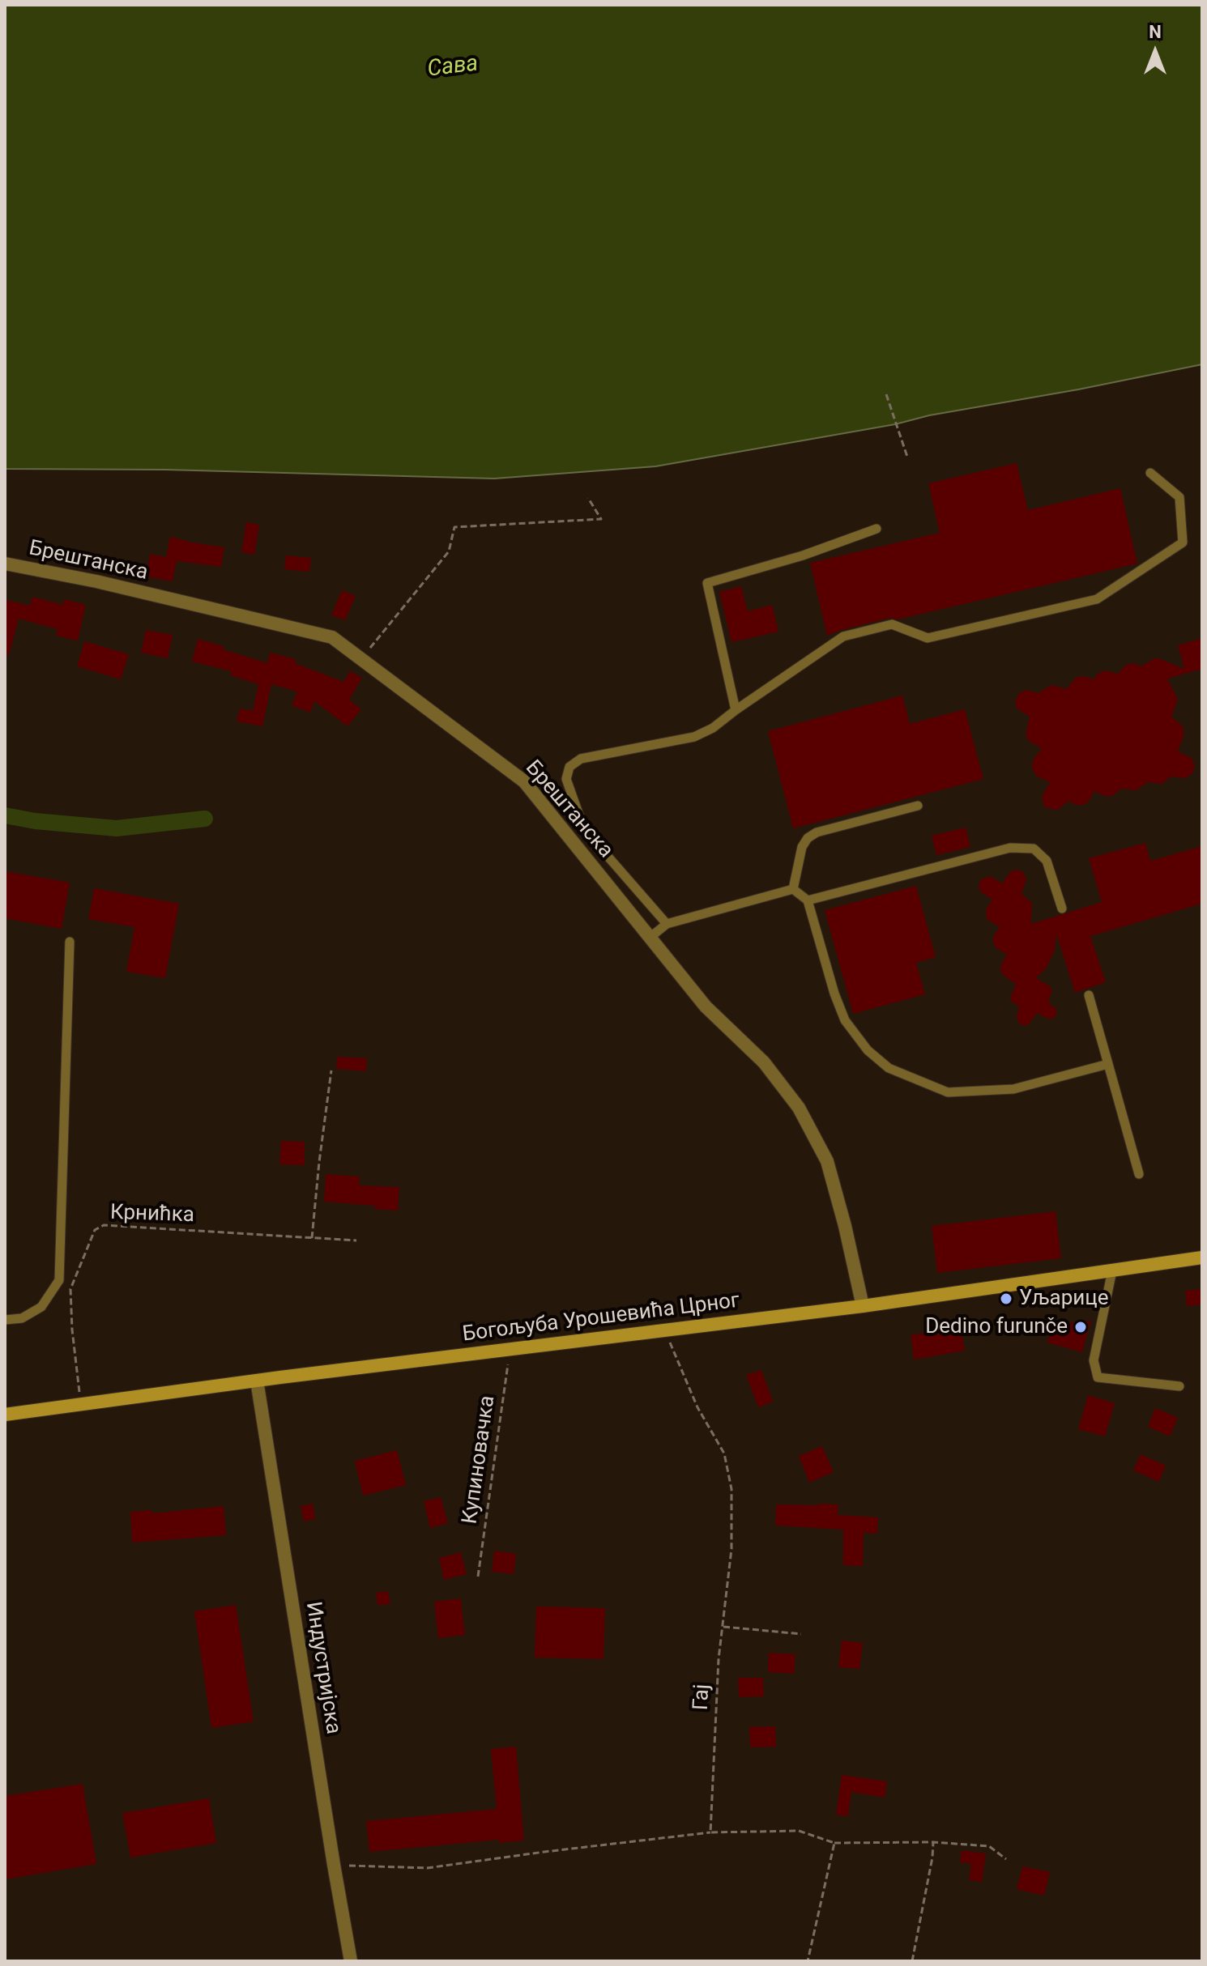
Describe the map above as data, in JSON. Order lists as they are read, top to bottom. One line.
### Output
{"streets":{"street":["Брештанска","Богољуба Урошевића Црног","Индустријска"],"path":["Крнићка","Купиновачка","Гај"]},"crossings":[["Брештанска","Богољуба Урошевића Црног"],["Крнићка","Богољуба Урошевића Црног"],["Богољуба Урошевића Црног","Купиновачка"],["Богољуба Урошевића Црног","Индустријска"],["Богољуба Урошевића Црног","Гај"]],"water":["Сава"],"places":["Уљарице","Dedino furunče"],"north":"top"}
